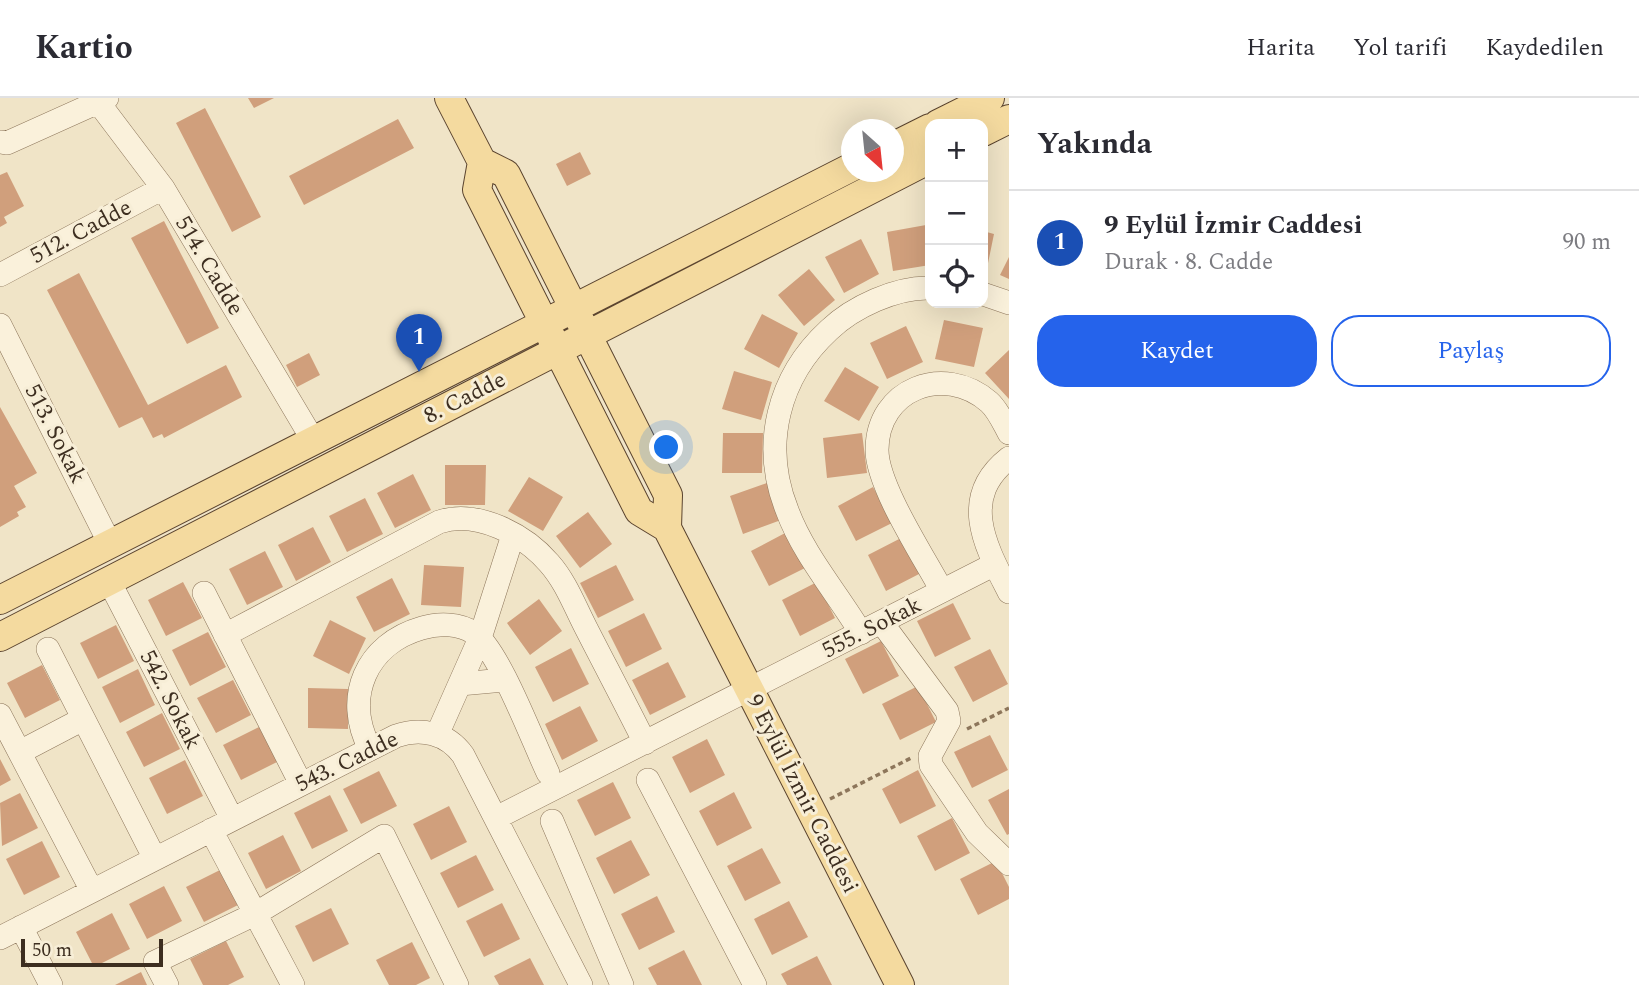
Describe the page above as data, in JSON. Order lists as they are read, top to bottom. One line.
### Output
{"streets":{"main road":["8. Cadde","9 Eylül İzmir Caddesi"],"street":["512. Cadde","514. Cadde","513. Sokak","555. Sokak","542. Sokak","543. Cadde"]},"crossings":[["512. Cadde","514. Cadde"],["514. Cadde","8. Cadde"],["8. Cadde","513. Sokak"],["8. Cadde","542. Sokak"],["8. Cadde","9 Eylül İzmir Caddesi"],["555. Sokak","9 Eylül İzmir Caddesi"],["542. Sokak","543. Cadde"]],"scale_bar":"50 m","north":"bottom right","page":{"header":"Kartio","nav":["Harita","Yol tarifi","Kaydedilen"],"heading":"Yakında","map_buttons":["+","−"],"list":[{"mark":"1","name":"9 Eylül İzmir Caddesi","note":"Durak · 8. Cadde","value":"90 m"}],"buttons":["Kaydet","Paylaş"],"pins":"1","scale":"50 m"}}
